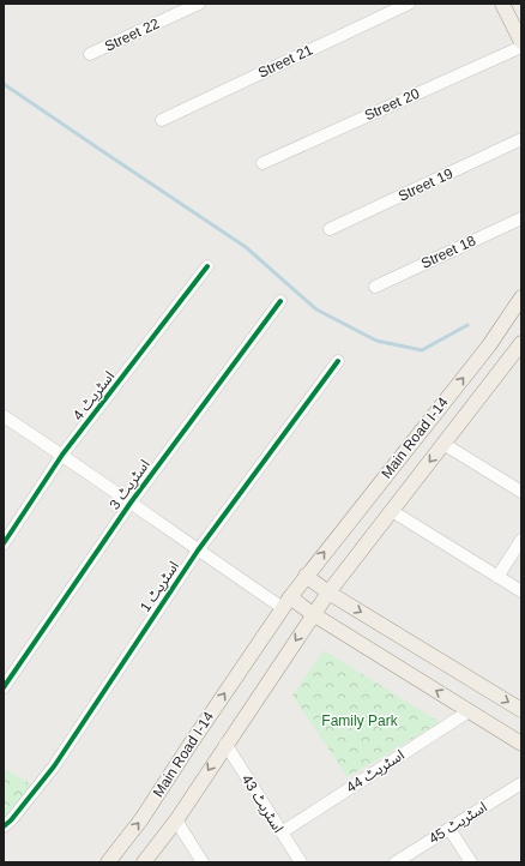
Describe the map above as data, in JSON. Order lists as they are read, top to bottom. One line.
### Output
{"streets":{"main road":["Main Road I-14"],"street":["Street 22","Street 21","Street 20","Street 19","Street 18","اسٹریٹ 4","اسٹریٹ 3","اسٹریٹ 1","اسٹریٹ 44","اسٹریٹ 43","اسٹریٹ 45"]},"crossings":[["Main Road I-14","اسٹریٹ 43"],["اسٹریٹ 44","اسٹریٹ 43"]],"parks":["Family Park"]}
